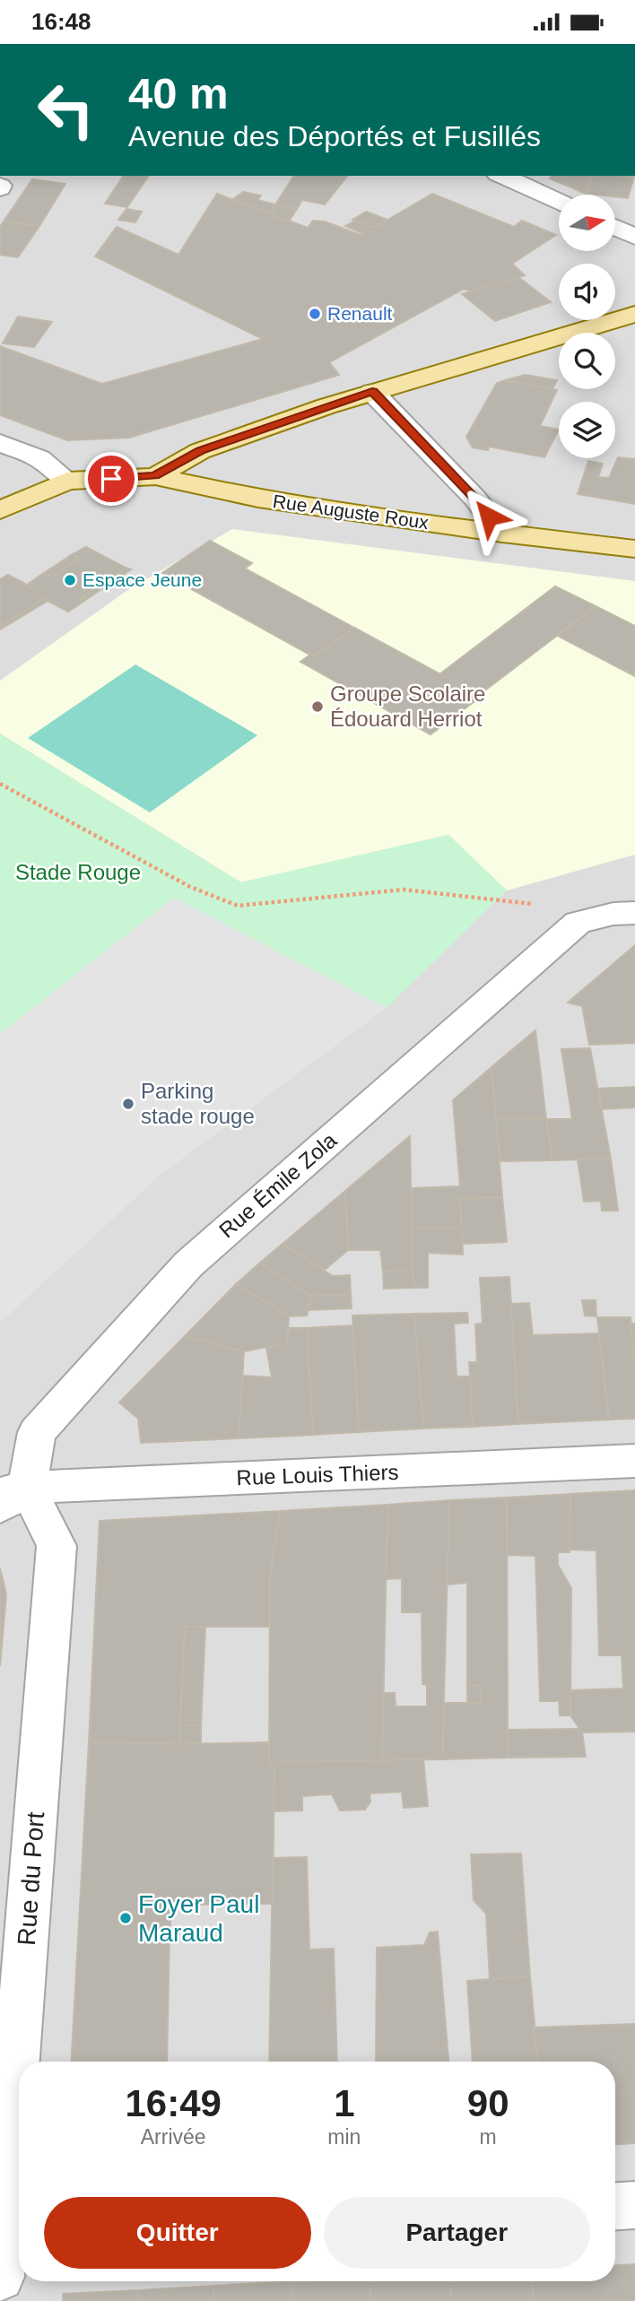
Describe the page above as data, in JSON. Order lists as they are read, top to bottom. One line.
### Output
{"streets":{"main road":["Rue Auguste Roux"],"street":["Rue Émile Zola","Rue Louis Thiers","Rue du Port"]},"crossings":[["Rue Émile Zola","Rue Louis Thiers"],["Rue Émile Zola","Rue du Port"],["Rue Louis Thiers","Rue du Port"]],"parks":["Stade Rouge"],"places":["Renault","Espace Jeune","Groupe Scolaire Édouard Herriot","Parking stade rouge","Foyer Paul Maraud"],"north":"right","page":{"status":"16:48","turn":["40 m","Avenue des Déportés et Fusillés"],"eta":["16:49","Arrivée","1","min","90","m"],"buttons":["Quitter","Partager"]}}
